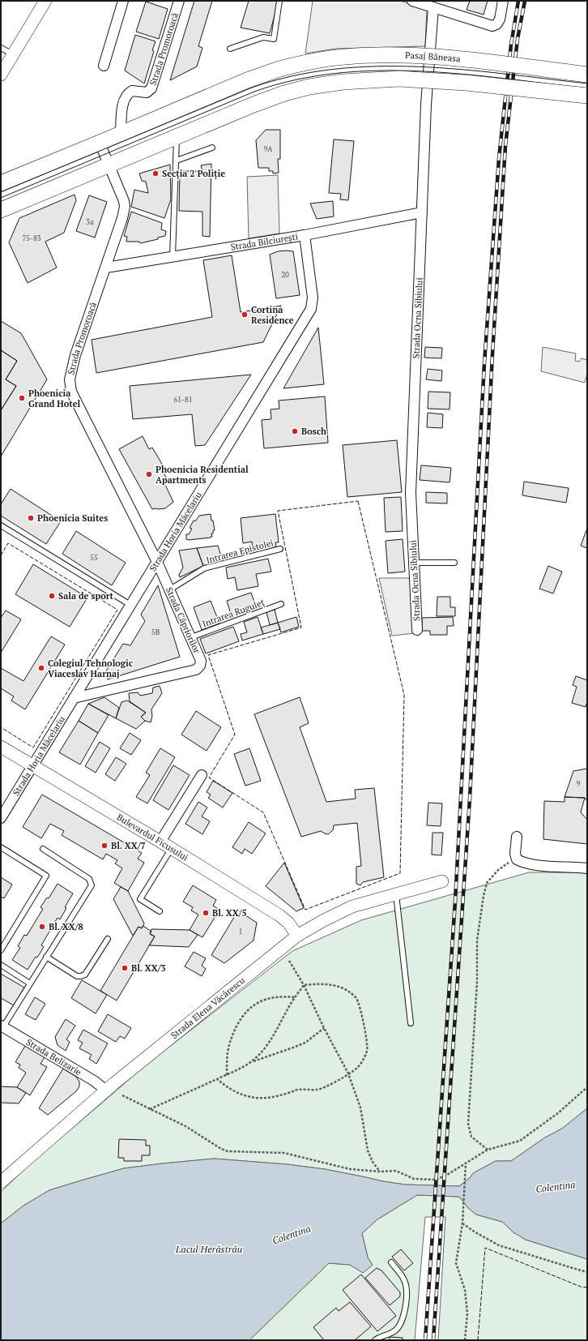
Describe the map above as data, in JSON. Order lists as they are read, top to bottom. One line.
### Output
{"streets":{"main road":["Pasaj Băneasa"],"street":["Strada Promoroacă","Strada Bilciurești","Strada Ocna Sibiului","Strada Horia Măcelariu","Strada Căpriorilor","Bulevardul Ficusului","Strada Elena Văcărescu","Strada Belizarie"],"lane":["Intrarea Epistolei","Intrarea Ruguleț"]},"crossings":[["Strada Promoroacă","Pasaj Băneasa"],["Strada Promoroacă","Strada Bilciurești"],["Strada Promoroacă","Strada Horia Măcelariu"],["Strada Promoroacă","Strada Căpriorilor"],["Strada Bilciurești","Strada Ocna Sibiului"],["Strada Bilciurești","Strada Horia Măcelariu"],["Strada Horia Măcelariu","Strada Căpriorilor"],["Strada Horia Măcelariu","Bulevardul Ficusului"],["Intrarea Epistolei","Strada Căpriorilor"],["Intrarea Ruguleț","Strada Căpriorilor"],["Bulevardul Ficusului","Strada Elena Văcărescu"],["Strada Elena Văcărescu","Strada Belizarie"]],"water":["Colentina","Lacul Herăstrău"],"places":["Secția 2 Poliție","Cortina Residence","Phoenicia Grand Hotel","Bosch","Phoenicia Residential Apartments","Phoenicia Suites","Sala de sport","Colegiul Tehnologic Viaceslav Harnaj","Bl. XX/7","Bl. XX/5","Bl. XX/8","Bl. XX/3"],"house_numbers":["9A","3a","75-83","20","61-81","55","5B","9","1"]}
